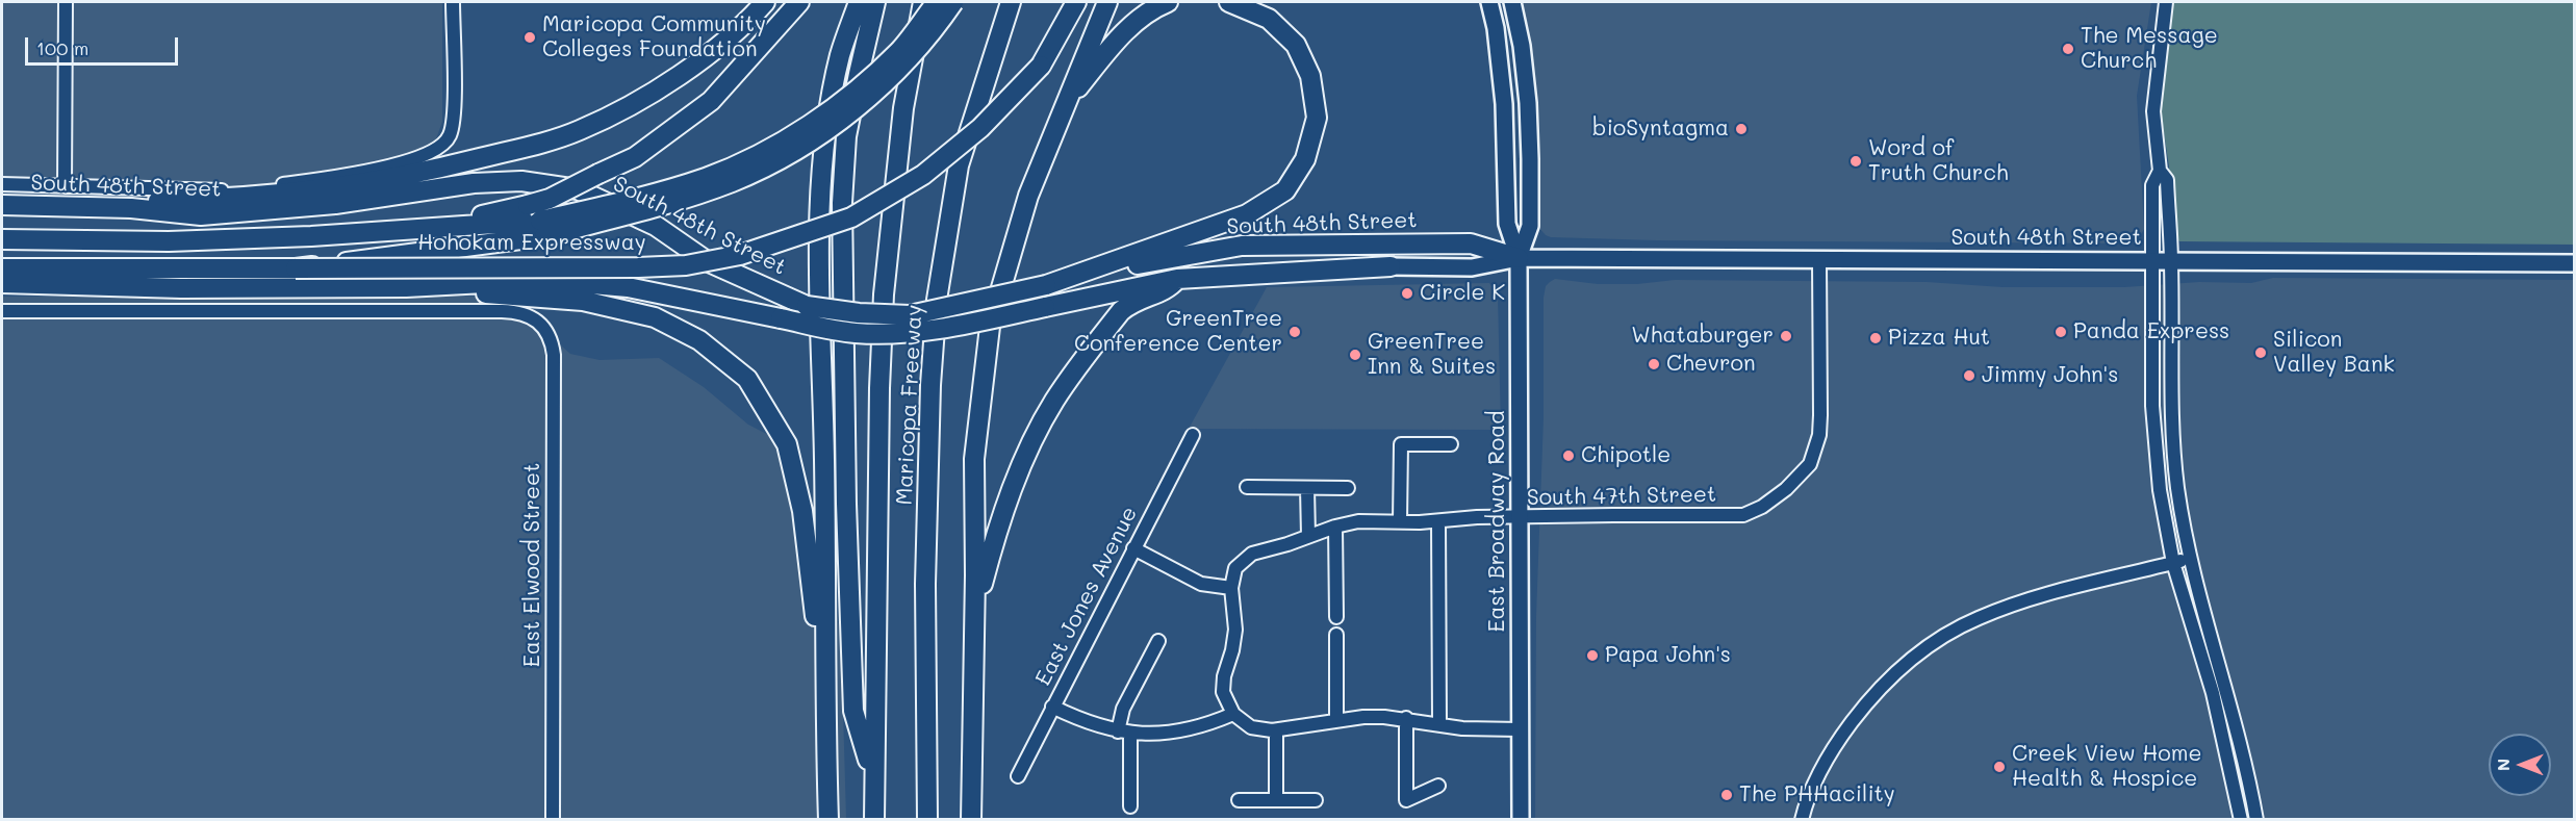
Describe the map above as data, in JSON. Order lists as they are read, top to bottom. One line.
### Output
{"streets":{"highway":["South 48th Street","Hohokam Expressway","Maricopa Freeway"],"main road":["East Broadway Road"],"street":["South 47th Street","East Elwood Street","East Jones Avenue"]},"crossings":[["South 48th Street","South 47th Street"],["South 48th Street","East Broadway Road"],["South 47th Street","East Broadway Road"]],"places":["Maricopa Community Colleges Foundation","The Message Church","bioSyntagma","Word of Truth Church","Circle K","GreenTree Conference Center","Panda Express","Whataburger","Pizza Hut","Silicon Valley Bank","GreenTree Inn & Suites","Chevron","Jimmy John's","Chipotle","Papa John's","Creek View Home Health & Hospice","The PHHacility"],"scale_bar":"100 m","north":"left"}
